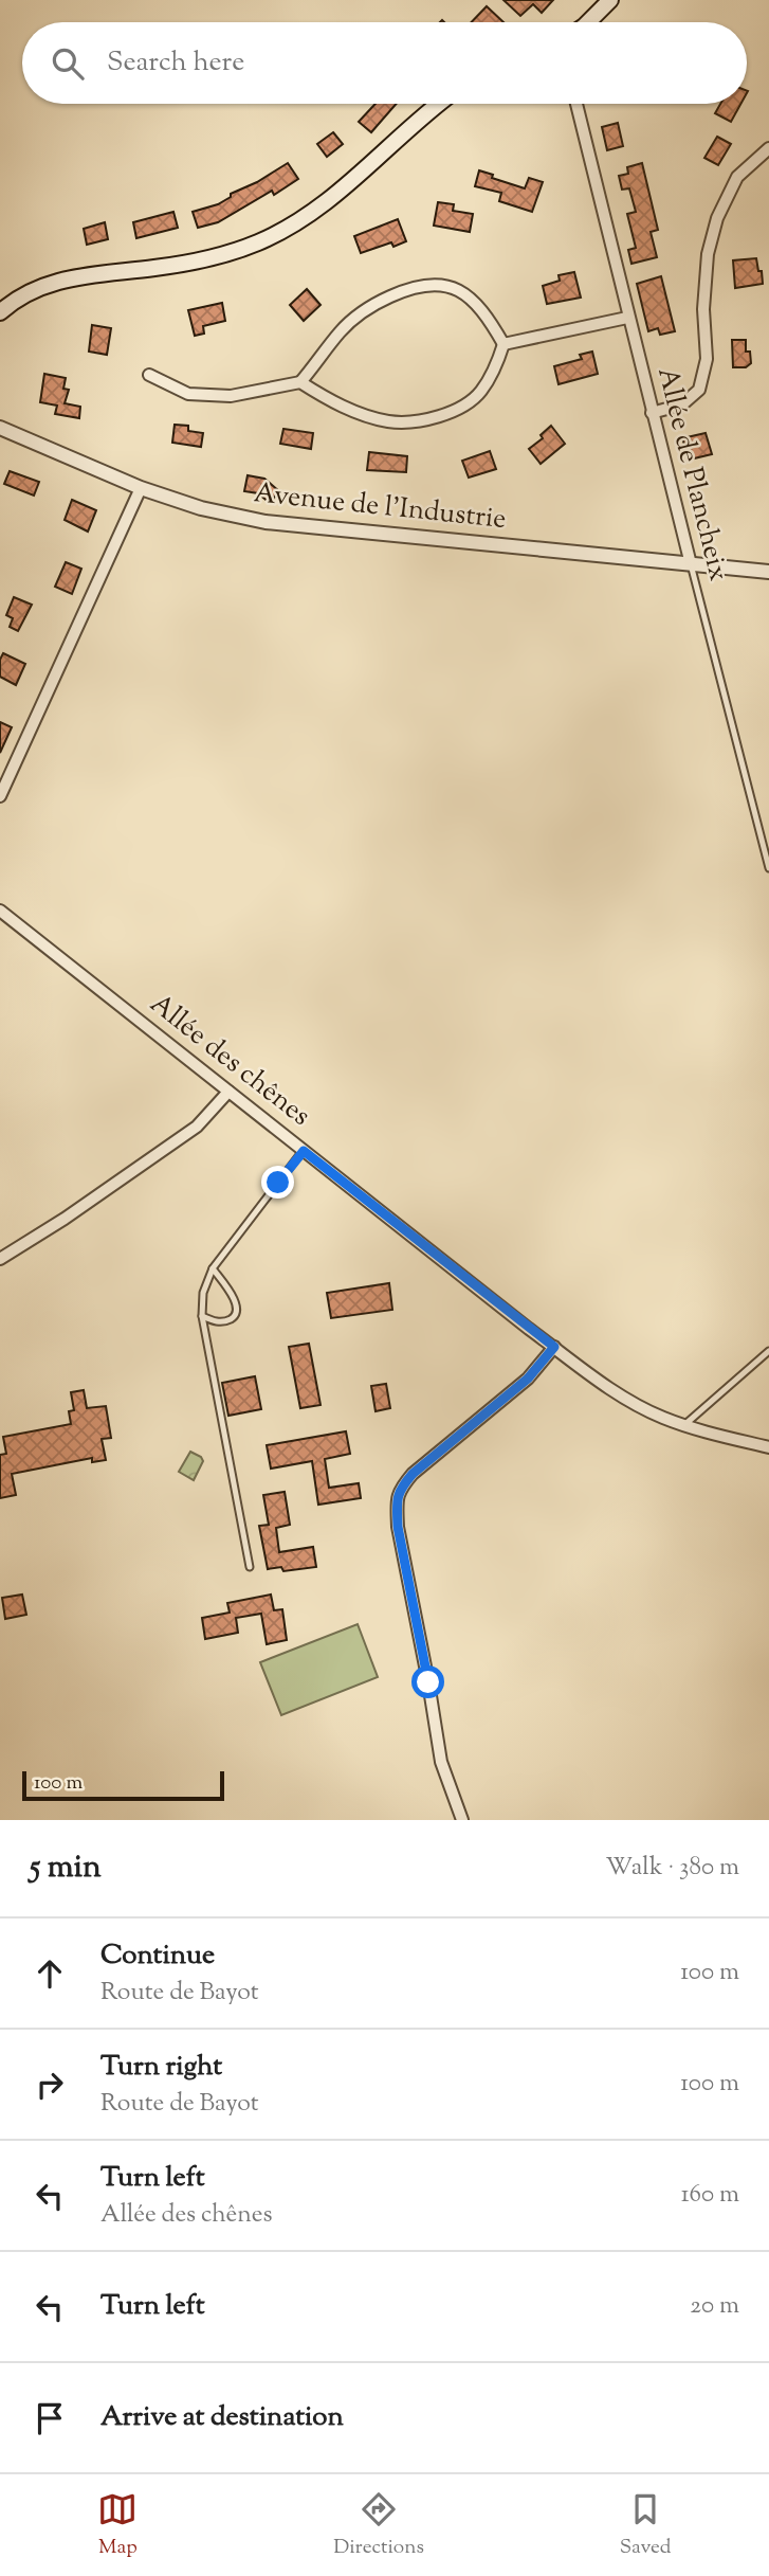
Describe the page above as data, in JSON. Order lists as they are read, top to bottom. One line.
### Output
{"streets":{"street":["Allée de Plancheix","Avenue de l'Industrie","Allée des chênes"]},"crossings":[["Allée de Plancheix","Avenue de l'Industrie"]],"scale_bar":"100 m","page":{"search":"Search here","scale":"100 m","heading":["5 min","Walk · 380 m"],"list":[["Continue","Route de Bayot","100 m"],["Turn right","Route de Bayot","100 m"],["Turn left","Allée des chênes","160 m"],["Turn left","20 m"],"Arrive at destination"],"nav":["Map","Directions","Saved"]}}
